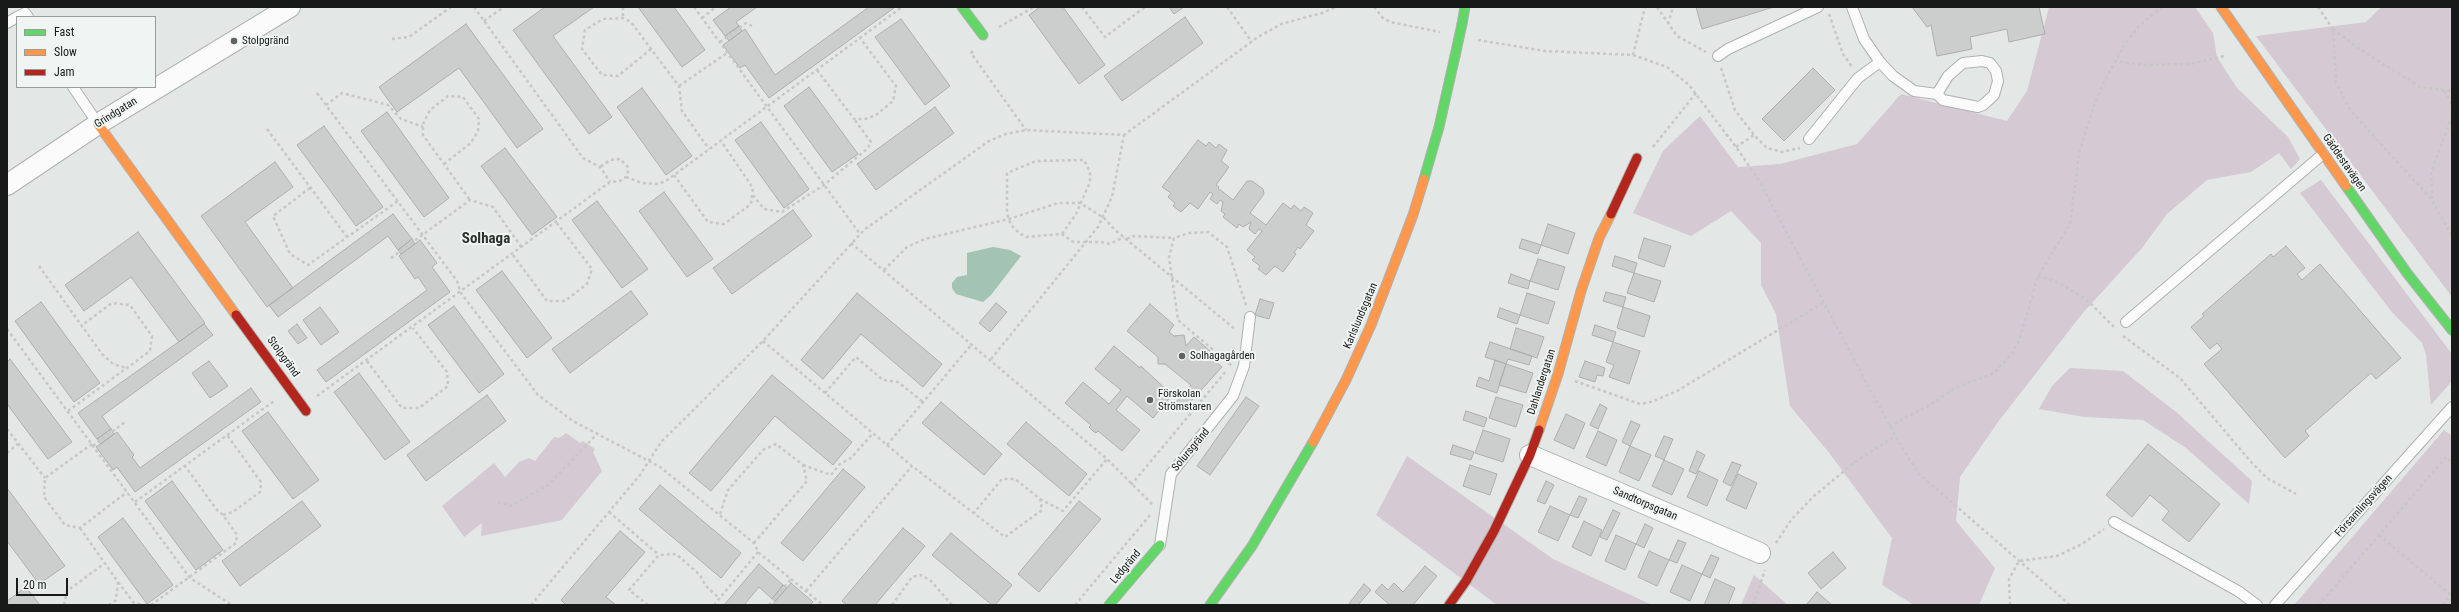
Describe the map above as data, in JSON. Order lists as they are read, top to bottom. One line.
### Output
{"streets":{"street":["Grindgatan","Gäddestavägen","Karlslundsgatan","Stolpgränd","Dahlandergatan","Sandtorpsgatan","Ledgränd"],"lane":["Solursgränd","Församlingsvägen"]},"crossings":[["Grindgatan","Stolpgränd"],["Dahlandergatan","Sandtorpsgatan"],["Solursgränd","Ledgränd"]],"districts":["Solhaga"],"places":["Stolpgränd","Solhagagården","Förskolan Strömstaren"],"legend":["Fast","Slow","Jam"],"scale_bar":"20 m"}
